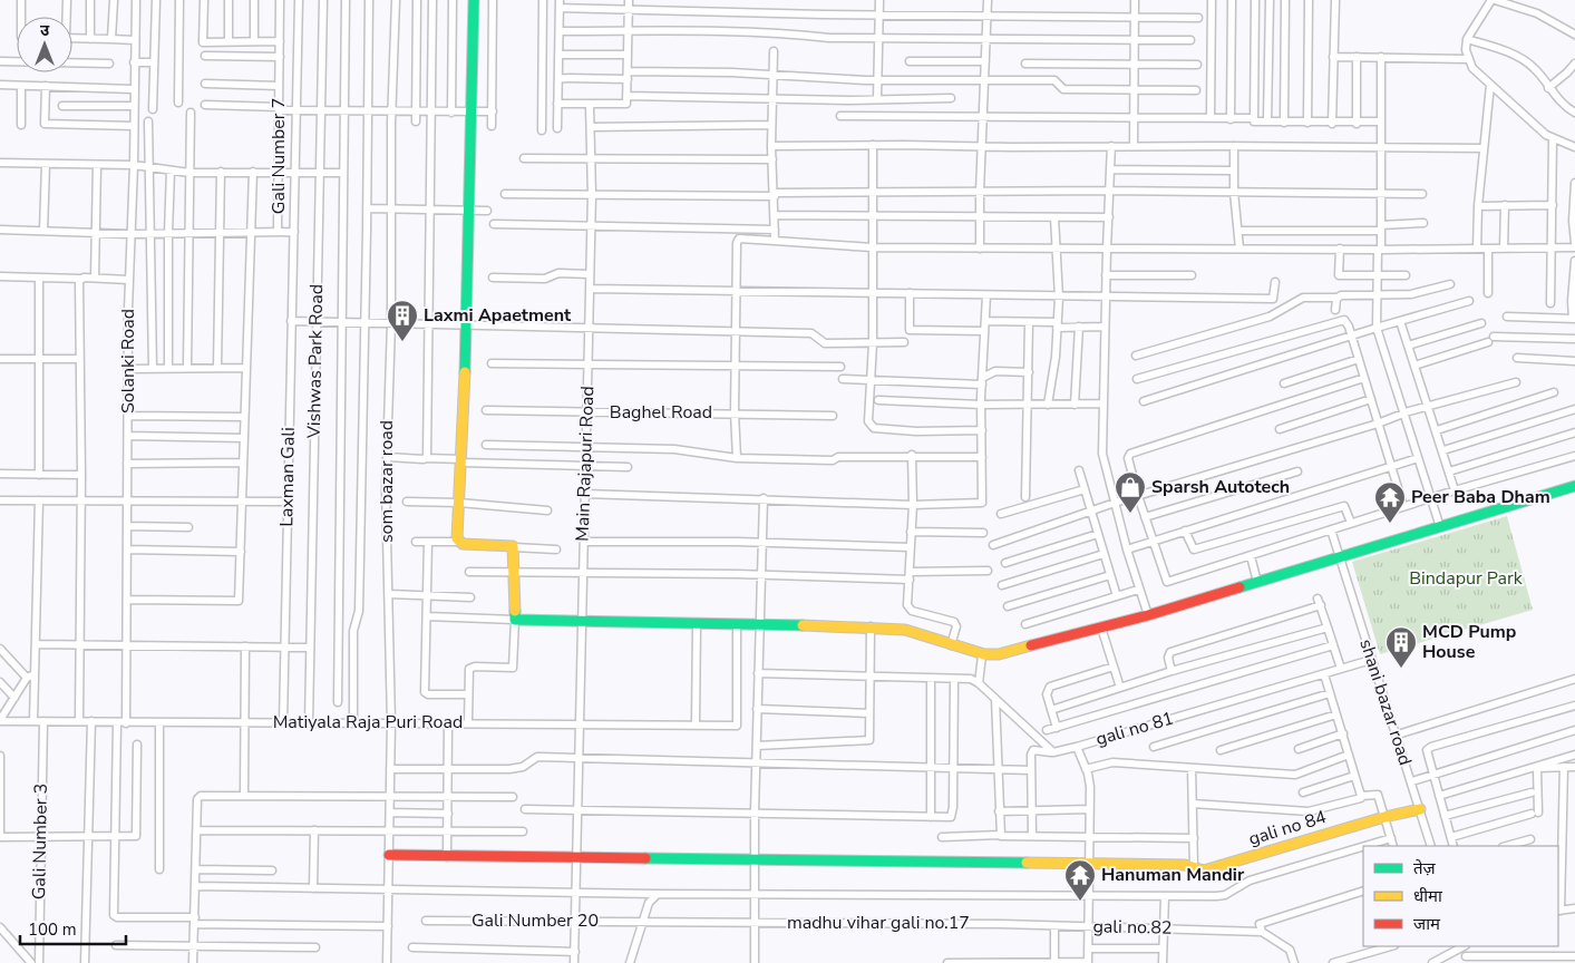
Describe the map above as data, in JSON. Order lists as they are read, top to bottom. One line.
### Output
{"streets":{"street":["Gali Number 7","Solanki Road","Vishwas Park Road","Baghel Road","Main Rajapuri Road","Laxman Gali","som bazar road","shani bazar road","Matiyala Raja Puri Road","gali no 81","gali no 84","Gali Number 3","Gali Number 20","madhu vihar gali no.17","gali no.82"]},"crossings":[["Gali Number 7","Solanki Road"],["Solanki Road","Matiyala Raja Puri Road"],["Vishwas Park Road","Matiyala Raja Puri Road"],["Baghel Road","Main Rajapuri Road"],["Main Rajapuri Road","Matiyala Raja Puri Road"],["Main Rajapuri Road","Gali Number 20"],["Laxman Gali","Matiyala Raja Puri Road"],["som bazar road","Matiyala Raja Puri Road"],["shani bazar road","gali no 81"],["shani bazar road","gali no 84"],["Matiyala Raja Puri Road","Gali Number 3"],["gali no 81","gali no.82"],["Gali Number 20","madhu vihar gali no.17"],["madhu vihar gali no.17","gali no.82"]],"parks":["Bindapur Park"],"places":{"building":["Laxmi Apaetment","MCD Pump House"],"shop":["Sparsh Autotech"],"temple":["Peer Baba Dham","Hanuman Mandir"]},"legend":["तेज़","धीमा","जाम"],"scale_bar":"100 m","north":"top"}
